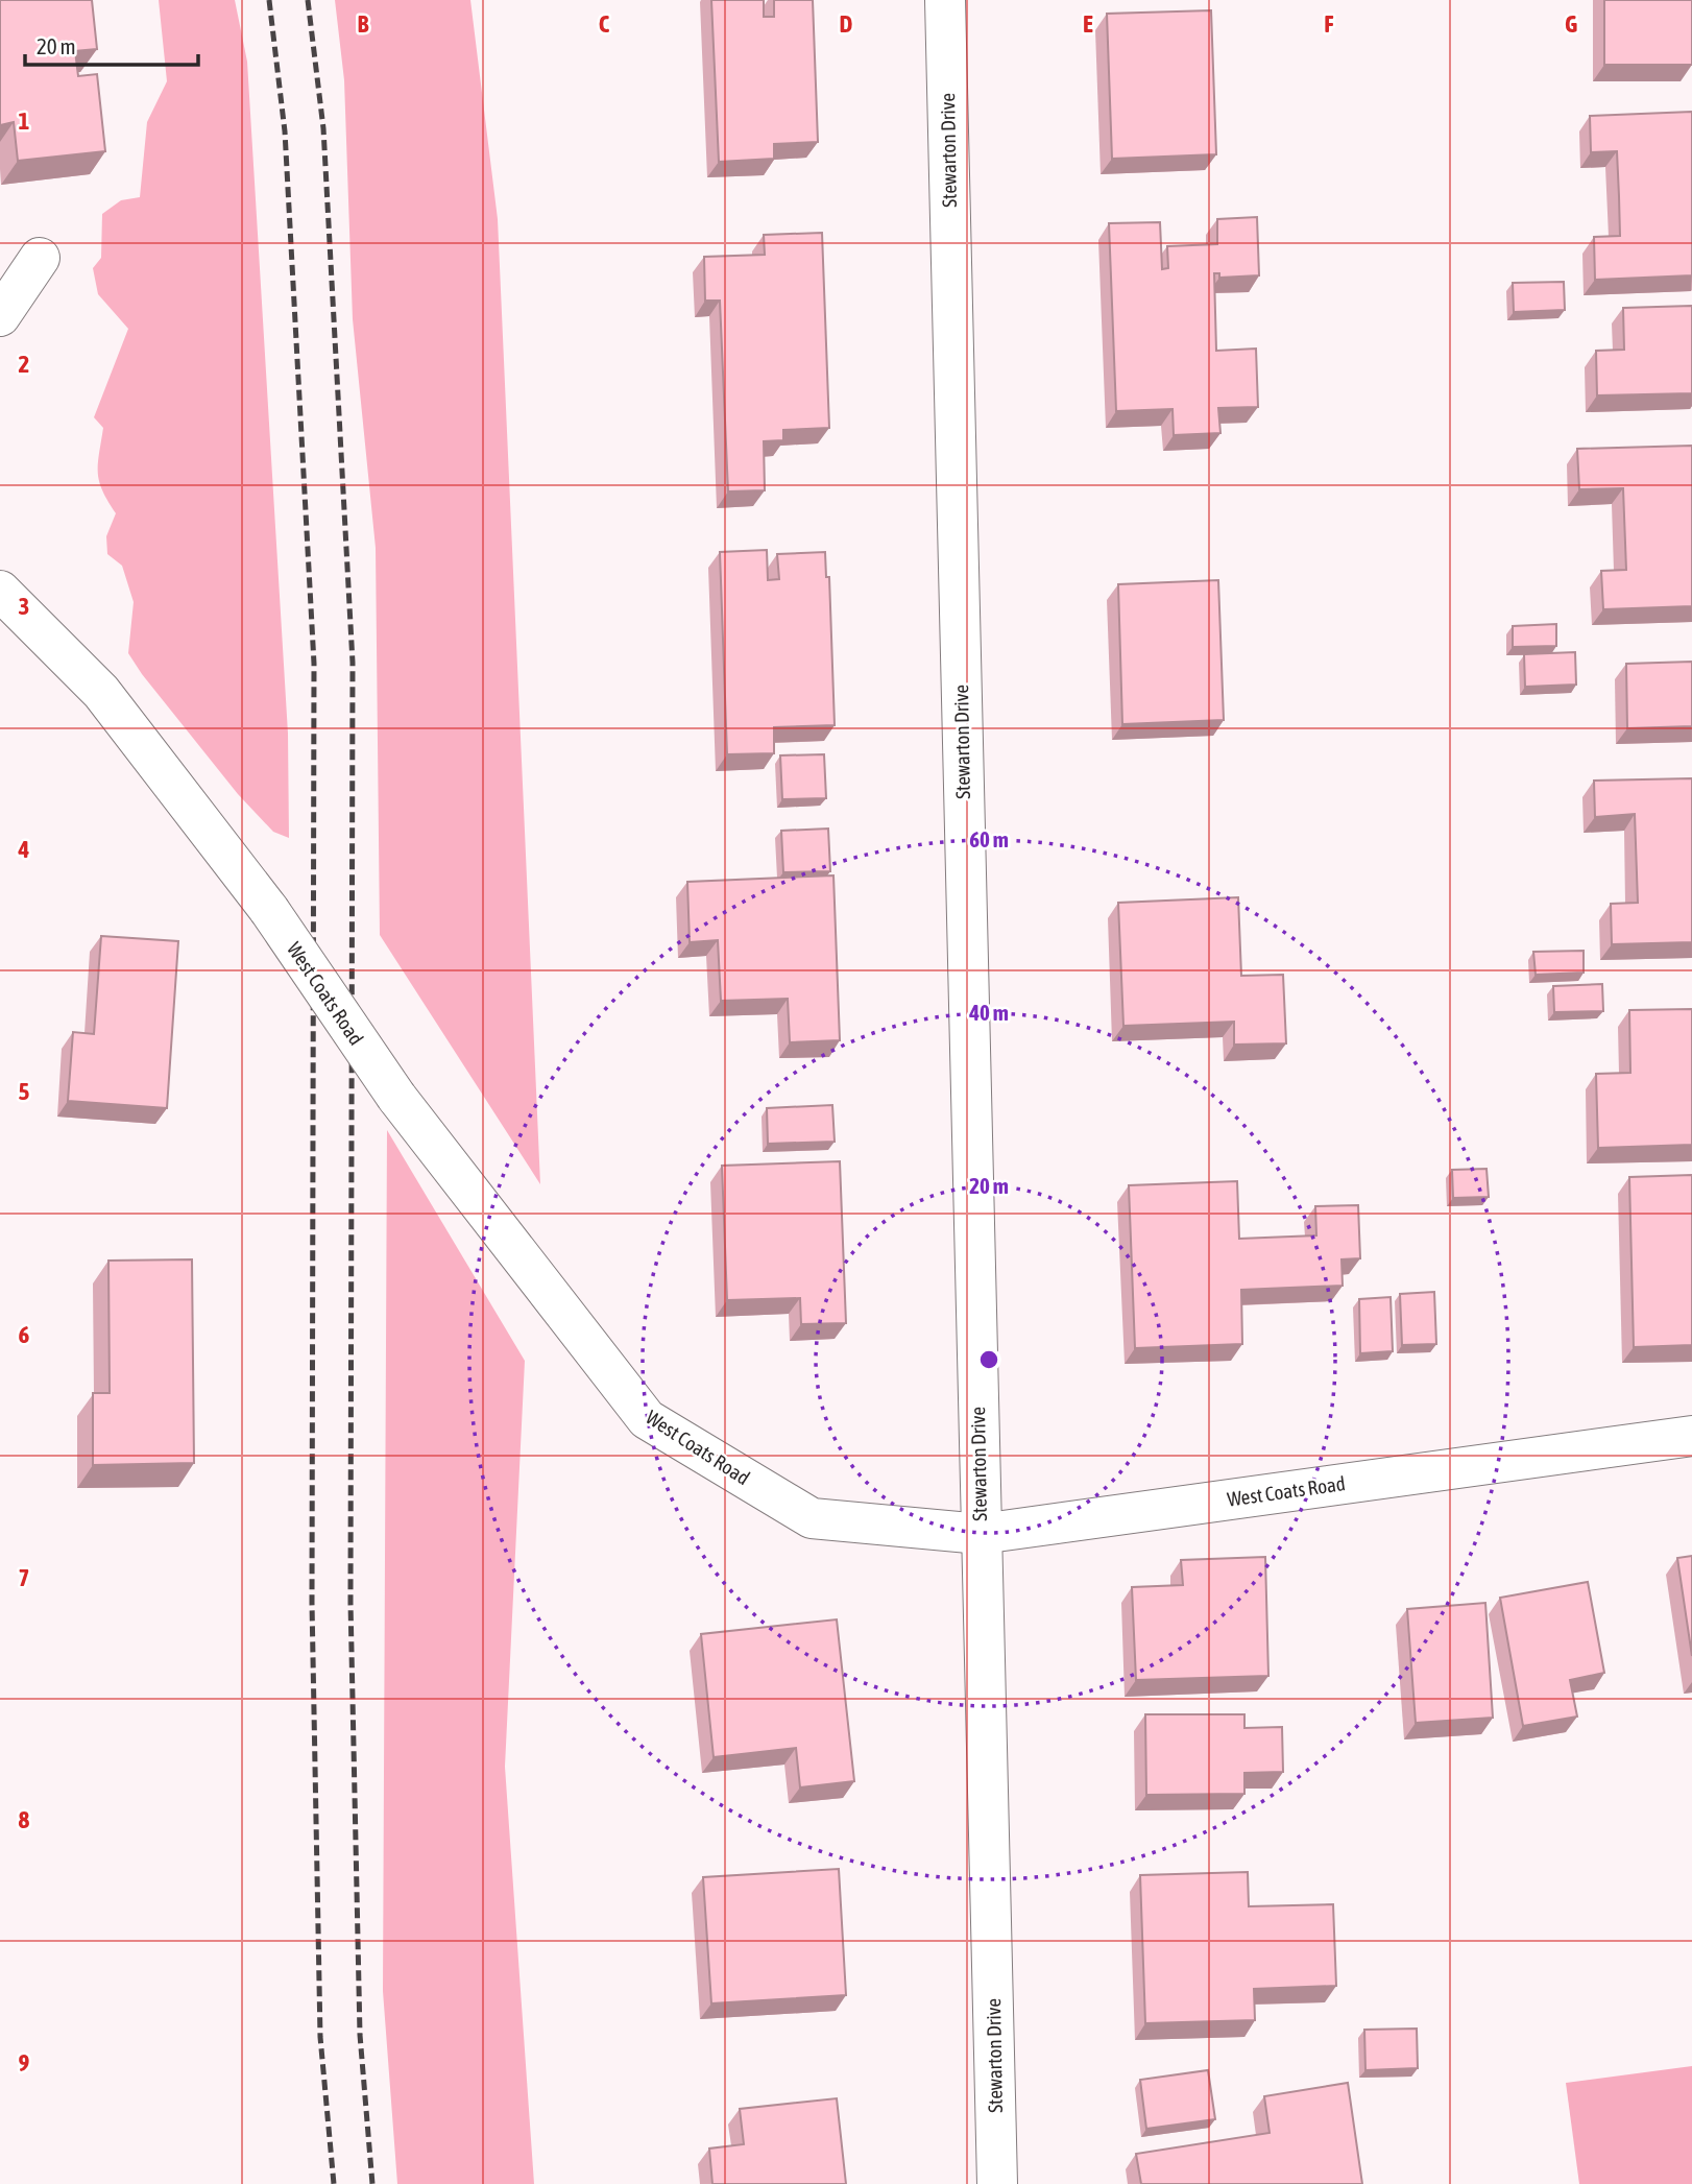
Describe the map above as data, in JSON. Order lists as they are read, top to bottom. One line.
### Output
{"streets":{"street":["Stewarton Drive","West Coats Road"]},"crossings":[["Stewarton Drive","West Coats Road"]],"scale_bar":"20 m","grid":{"columns":["B","C","D","E","F","G"],"rows":["1","2","3","4","5","6","7","8","9"]},"rings":["60 m","40 m","20 m"]}
